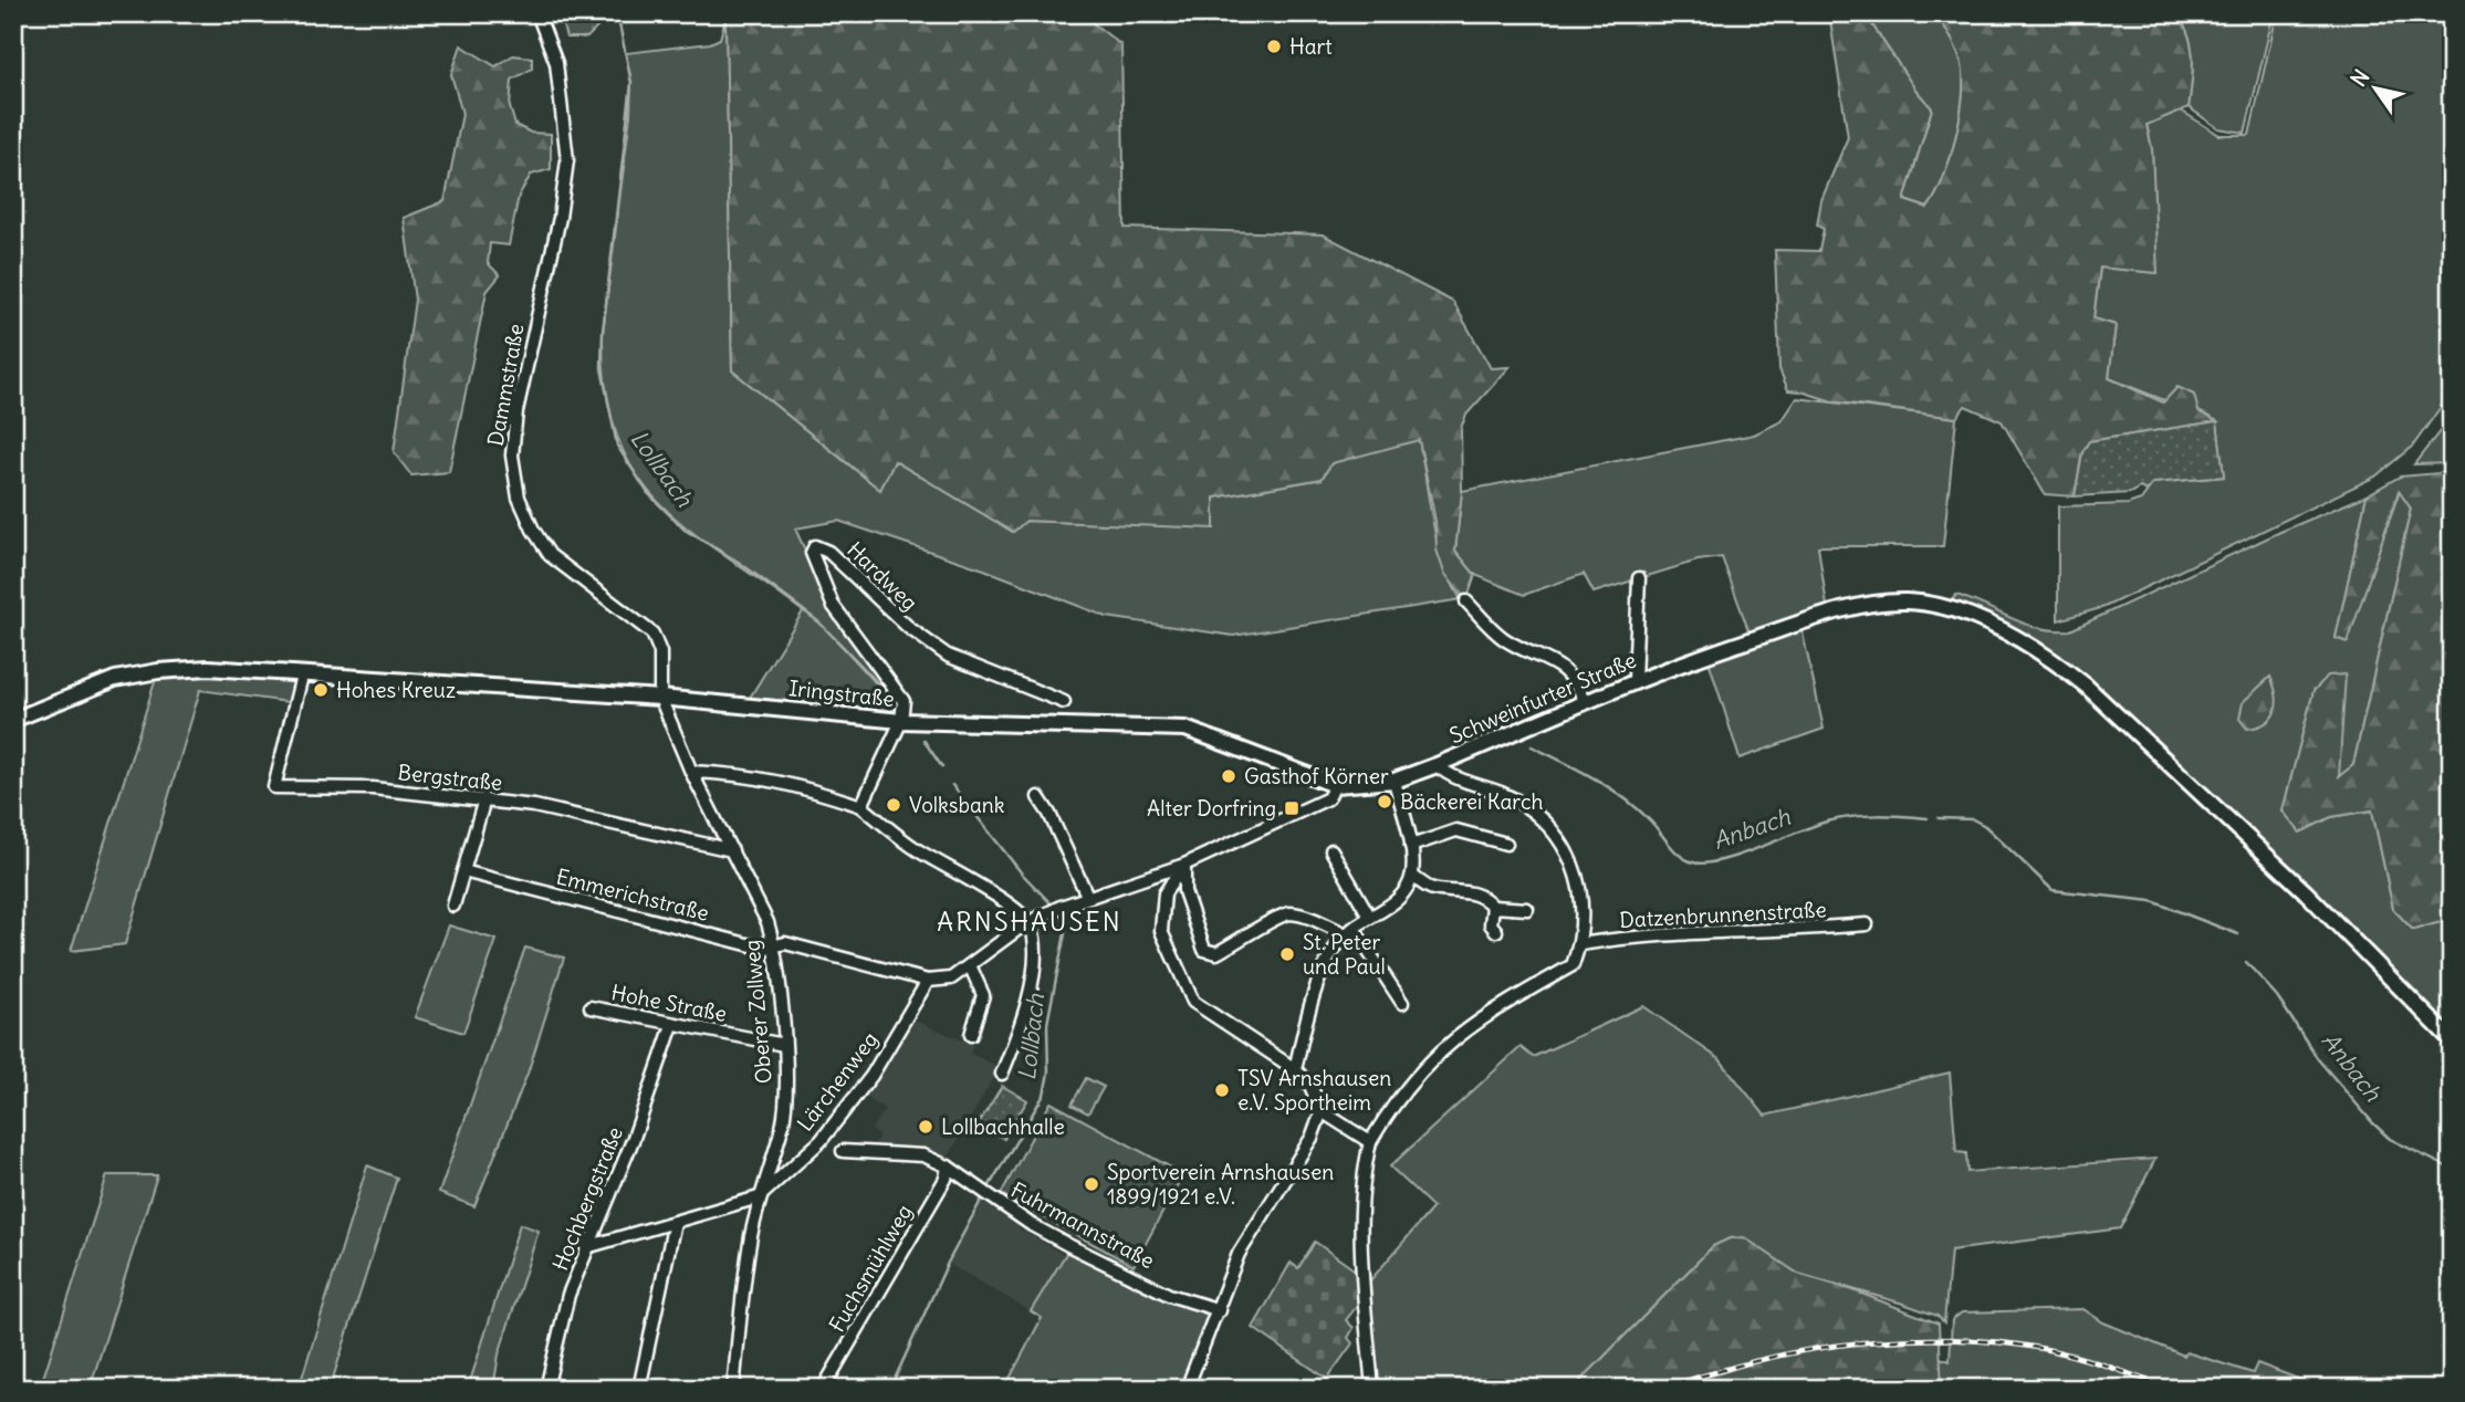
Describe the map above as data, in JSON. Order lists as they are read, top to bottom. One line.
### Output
{"streets":{"main road":["Iringstraße","Schweinfurter Straße"],"street":["Dammstraße","Hardweg","Bergstraße","Emmerichstraße","Datzenbrunnenstraße","Hohe Straße","Oberer Zollweg","Lärchenweg","Hochbergstraße","Fuhrmannstraße","Fuchsmühlweg"]},"crossings":[["Dammstraße","Iringstraße"],["Dammstraße","Oberer Zollweg"],["Hardweg","Iringstraße"],["Iringstraße","Schweinfurter Straße"],["Iringstraße","Bergstraße"],["Iringstraße","Oberer Zollweg"],["Bergstraße","Oberer Zollweg"],["Emmerichstraße","Oberer Zollweg"],["Emmerichstraße","Lärchenweg"],["Hohe Straße","Oberer Zollweg"],["Hohe Straße","Hochbergstraße"],["Oberer Zollweg","Lärchenweg"],["Lärchenweg","Hochbergstraße"],["Fuhrmannstraße","Fuchsmühlweg"]],"districts":["ARNSHAUSEN"],"water":["Lollbach","Anbach"],"places":{"other":["Hart","Hohes Kreuz","Gasthof Körner","Bäckerei Karch","Volksbank","St. Peter und Paul","TSV Arnshausen e.V. Sportheim","Lollbachhalle","Sportverein Arnshausen 1899/1921 e.V."],"transit":["Alter Dorfring"]},"north":"top left"}
